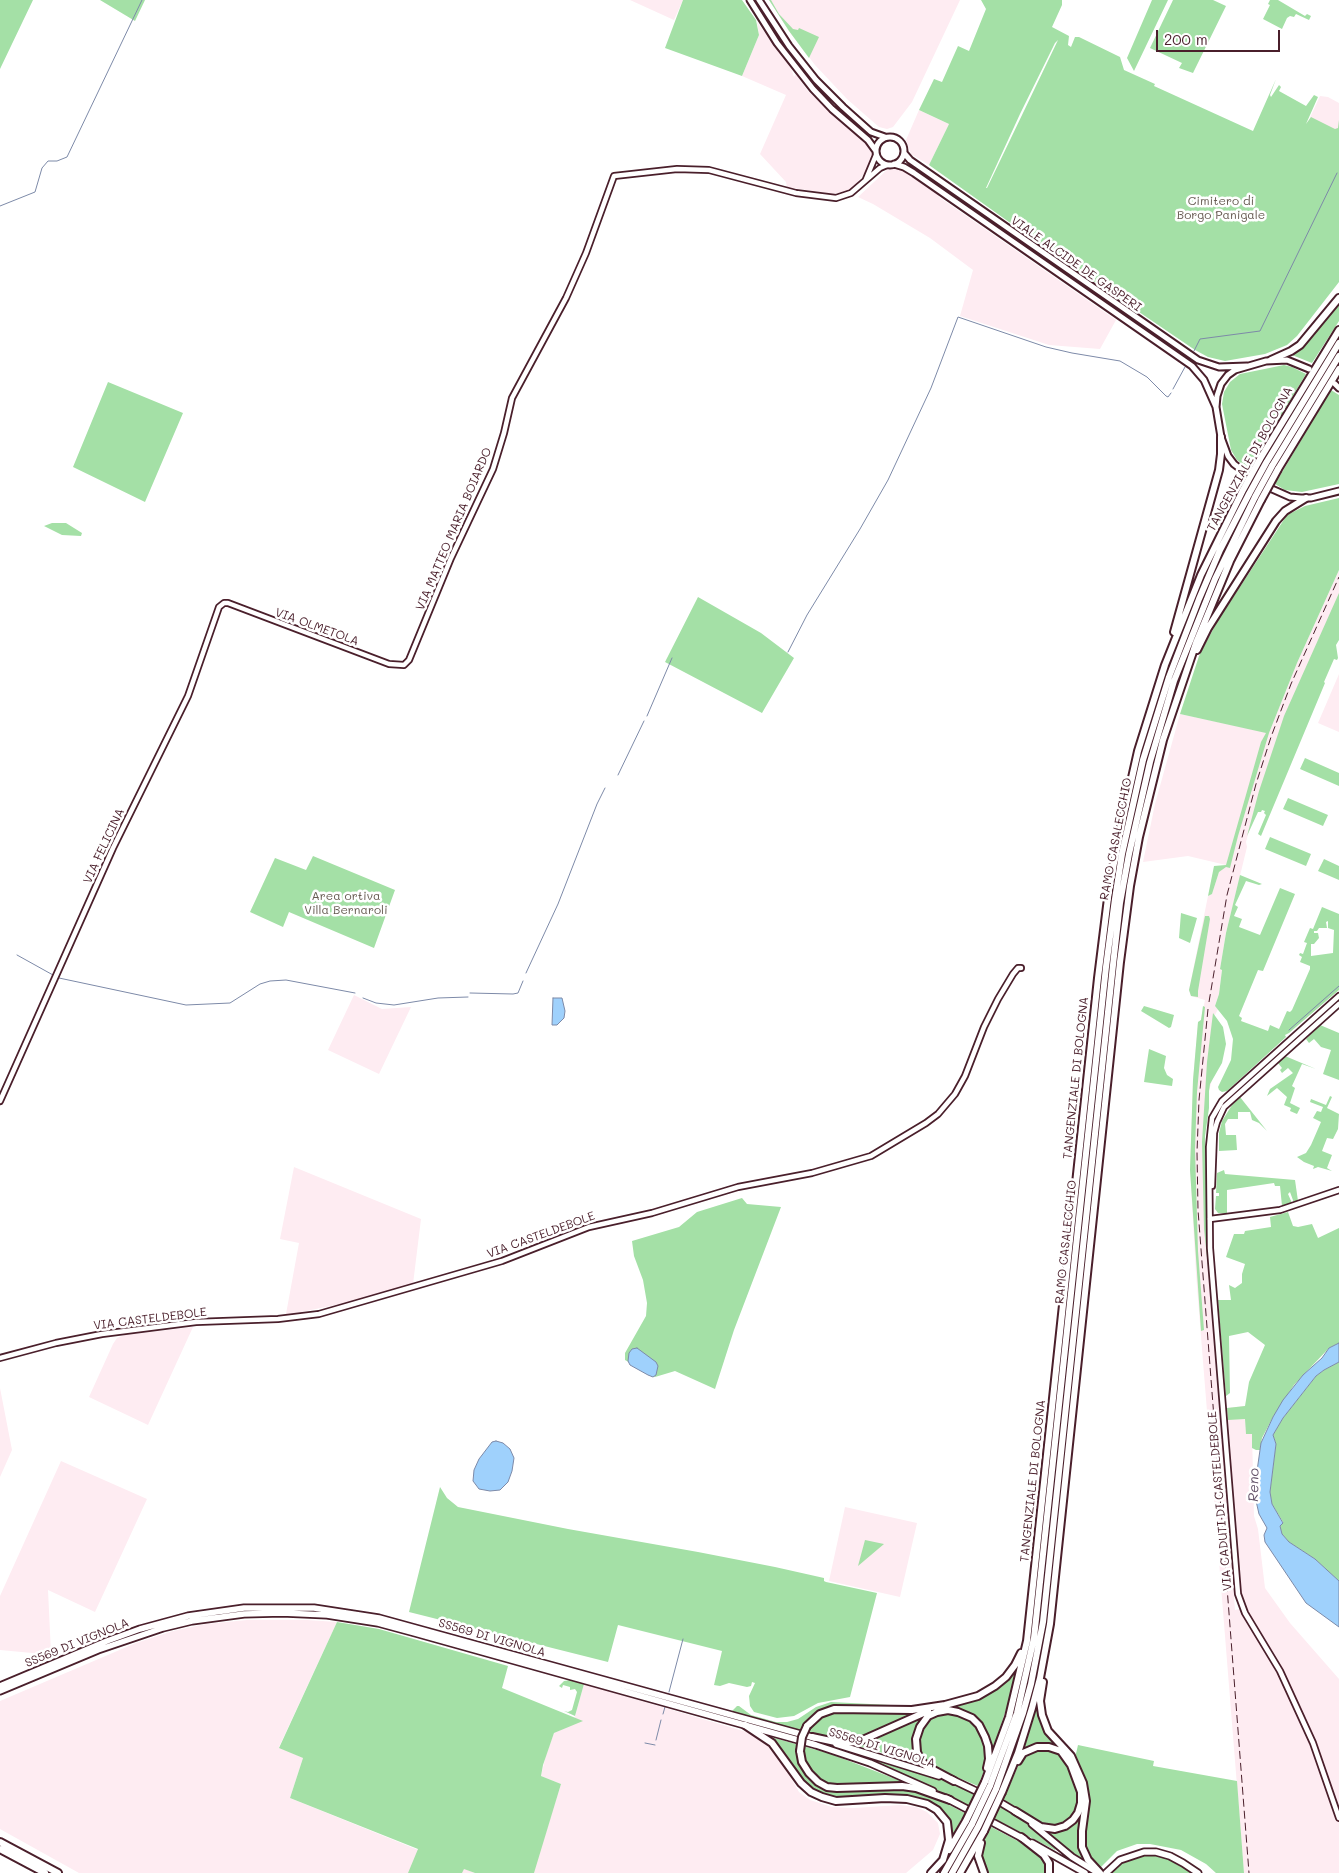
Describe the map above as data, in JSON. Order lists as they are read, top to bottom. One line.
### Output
{"streets":{"highway":["TANGENZIALE DI BOLOGNA","RAMO CASALECCHIO","SS569 DI VIGNOLA"],"main road":["VIALE ALCIDE DE GASPERI"],"street":["VIA MATTEO MARIA BOIARDO","VIA OLMETOLA","VIA FELICINA","VIA CASTELDEBOLE","VIA CADUTI DI CASTELDEBOLE"]},"crossings":[["TANGENZIALE DI BOLOGNA","RAMO CASALECCHIO"],["VIA MATTEO MARIA BOIARDO","VIA OLMETOLA"],["VIA OLMETOLA","VIA FELICINA"]],"water":["Reno"],"parks":["Cimitero di Borgo Panigale","Area ortiva Villa Bernaroli"],"scale_bar":"200 m"}
